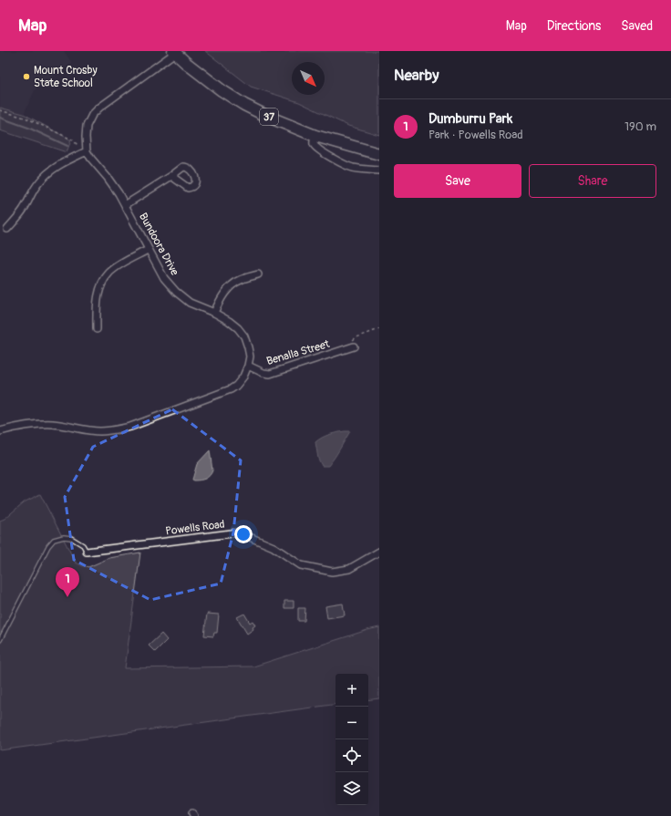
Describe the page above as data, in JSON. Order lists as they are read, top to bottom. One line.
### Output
{"streets":{"main road":["37"],"street":["Bundoora Drive","Benalla Street","Powells Road"]},"crossings":[["Bundoora Drive","Benalla Street"]],"places":["Mount Crosby State School"],"north":"bottom right","page":{"header":"Map","nav":["Map","Directions","Saved"],"heading":"Nearby","list":[{"mark":"1","name":"Dumburru Park","note":"Park · Powells Road","value":"190 m"}],"buttons":["Save","Share"],"pins":"1","map_buttons":["+","−"]}}
